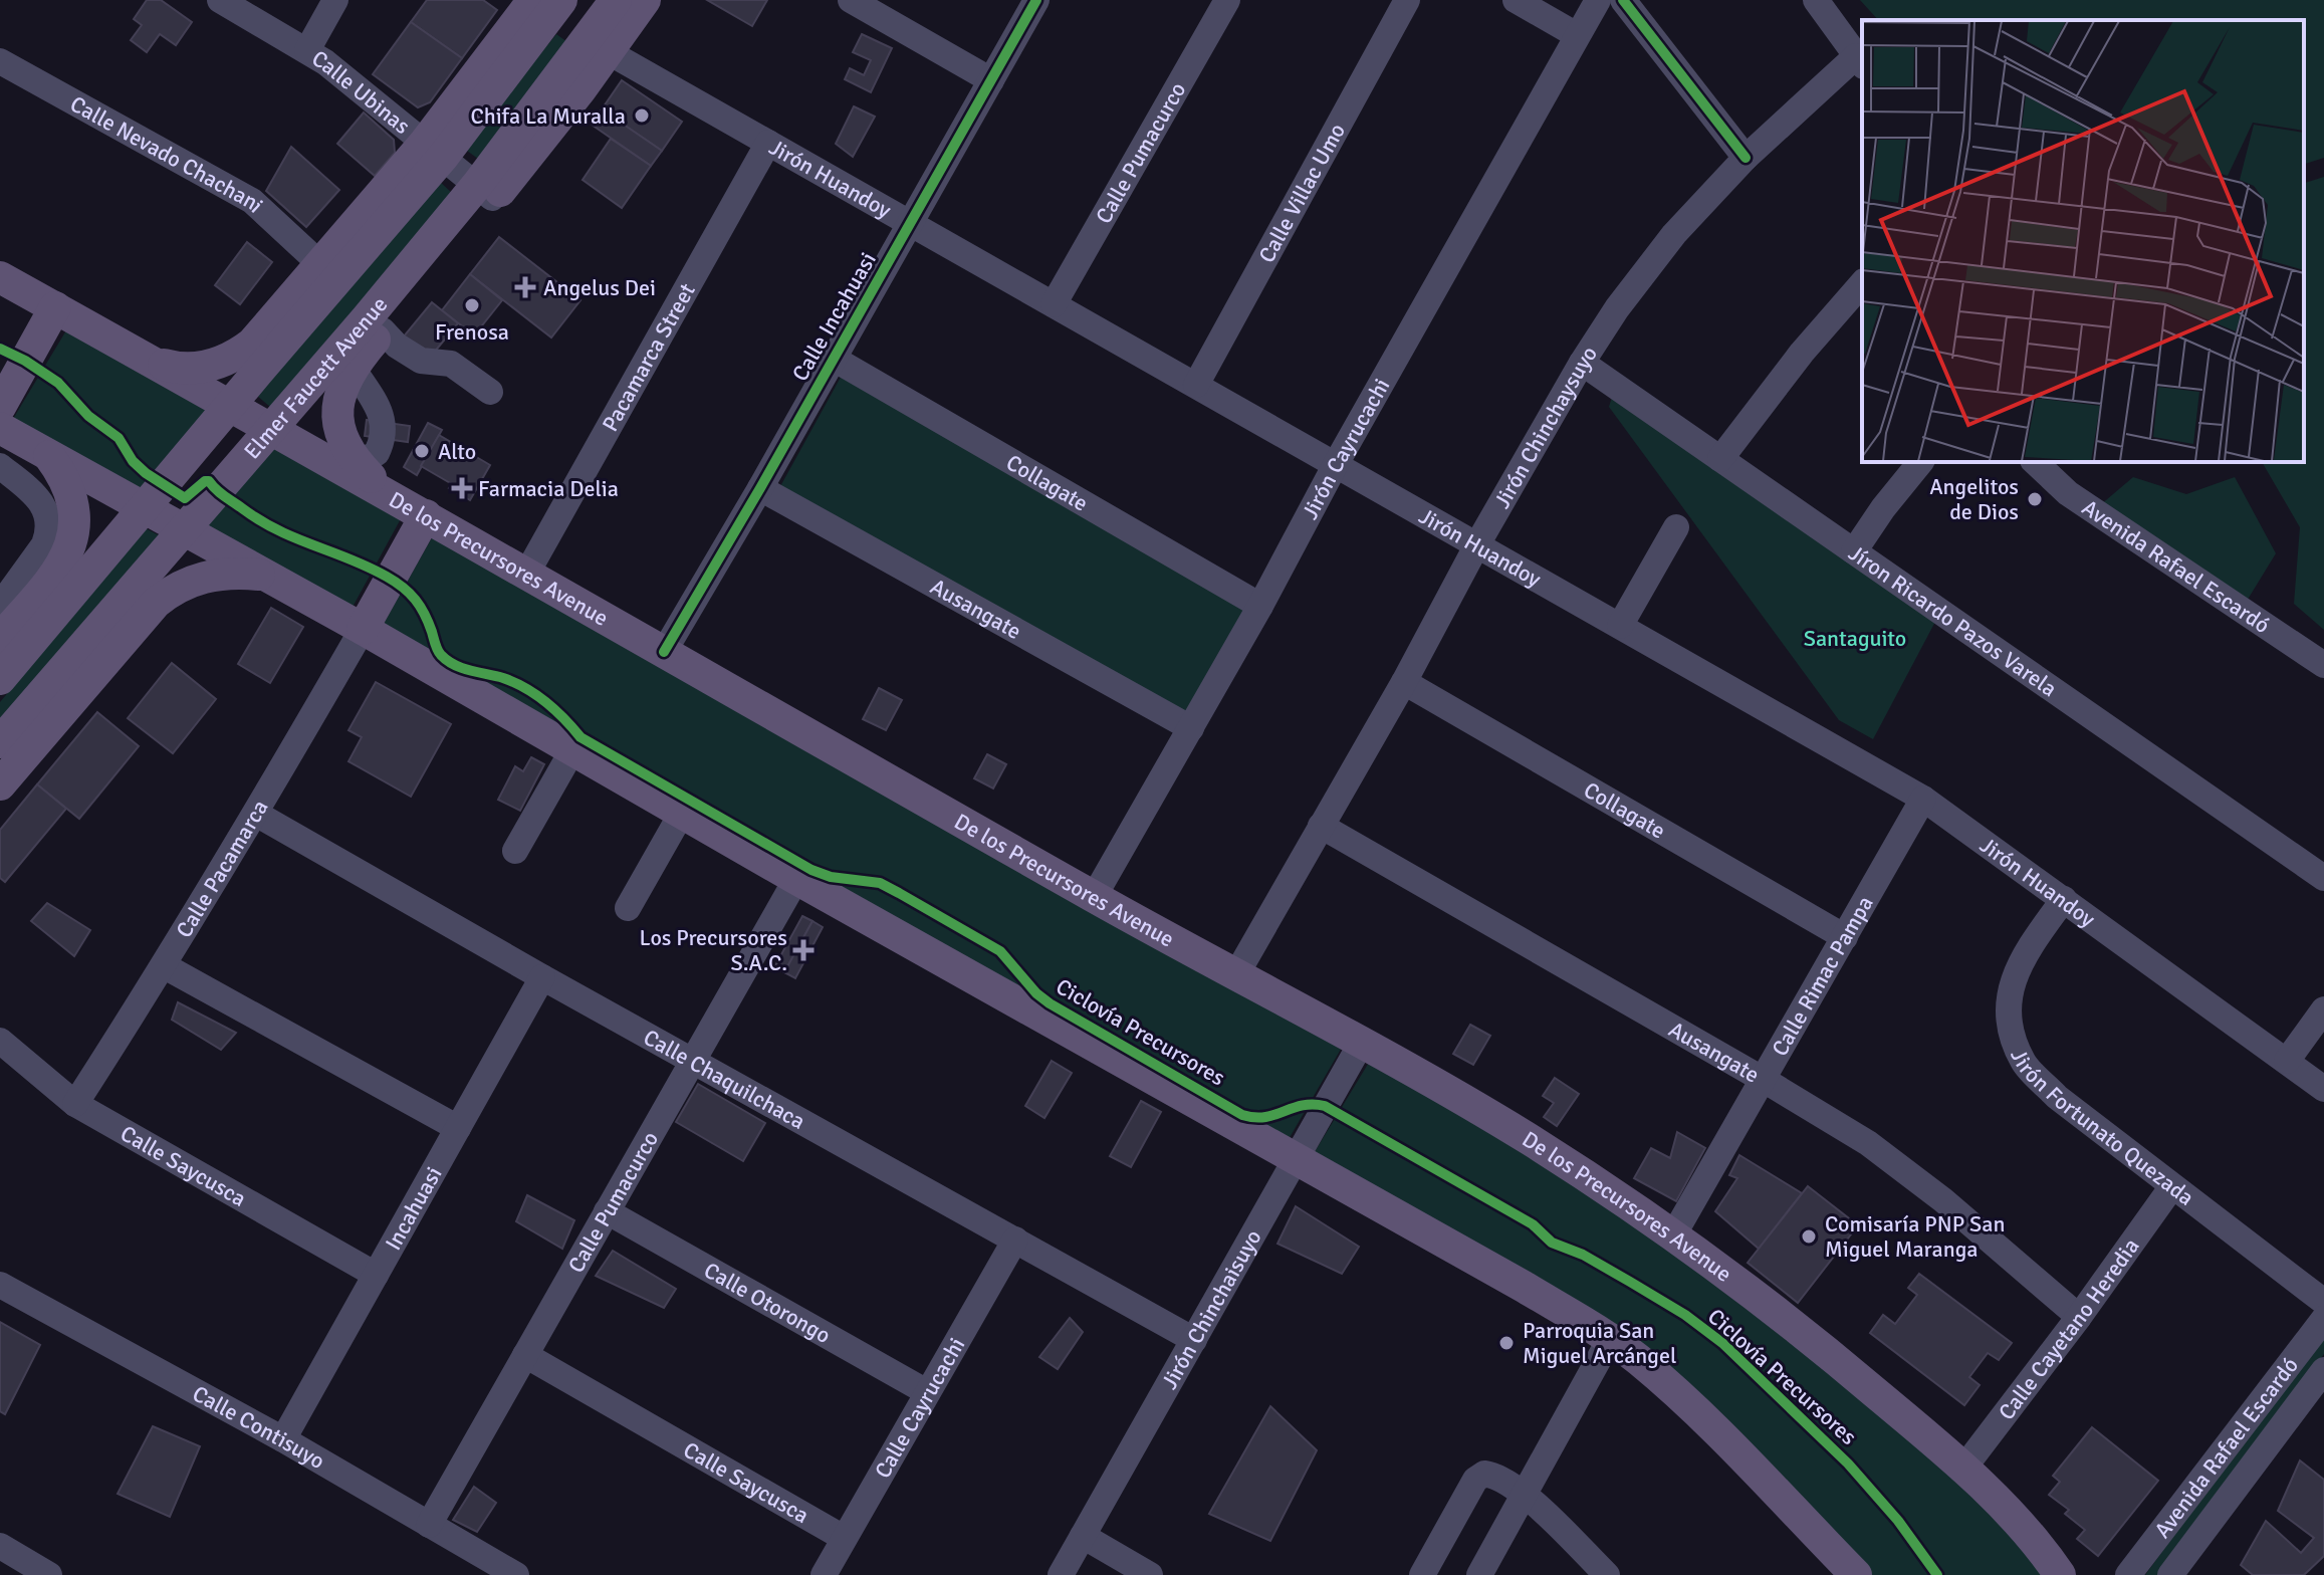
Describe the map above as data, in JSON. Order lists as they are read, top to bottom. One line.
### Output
{"streets":{"main road":["Elmer Faucett Avenue","De los Precursores Avenue"],"street":["Calle Ubinas","Calle Pumacurco","Calle Nevado Chachani","Jirón Huandoy","Calle Villac Umo","Calle Incahuasi","Pacamarca Street","Jirón Chinchaysuyo","Jirón Cayrucachi","Collagate","Avenida Rafael Escardó","Ausangate","Jíron Ricardo Pazos Varela","Calle Pacamarca","Calle Rimac Pampa","Calle Chaquilchaca","Jirón Fortunato Quezada","Calle Saycusca","Incahuasi","Calle Otorongo","Jirón Chinchaisuyo","Calle Cayetano Heredia","Calle Cayrucachi","Calle Contisuyo"],"cycle path":["Ciclovía Precursores"]},"crossings":[["Calle Ubinas","Elmer Faucett Avenue"],["Calle Pumacurco","Jirón Huandoy"],["Calle Pumacurco","Calle Chaquilchaca"],["Calle Pumacurco","Calle Saycusca"],["Calle Pumacurco","Calle Otorongo"],["Calle Pumacurco","Calle Contisuyo"],["Calle Nevado Chachani","Elmer Faucett Avenue"],["Jirón Huandoy","Calle Villac Umo"],["Jirón Huandoy","Calle Incahuasi"],["Jirón Huandoy","Pacamarca Street"],["Jirón Huandoy","Elmer Faucett Avenue"],["Jirón Huandoy","Jirón Chinchaysuyo"],["Jirón Huandoy","Jirón Cayrucachi"],["Jirón Huandoy","Calle Rimac Pampa"],["Jirón Huandoy","Jirón Fortunato Quezada"],["Calle Incahuasi","Collagate"],["Calle Incahuasi","De los Precursores Avenue"],["Calle Incahuasi","Ausangate"],["Pacamarca Street","De los Precursores Avenue"],["Elmer Faucett Avenue","De los Precursores Avenue"],["Jirón Chinchaysuyo","Collagate"],["Jirón Chinchaysuyo","De los Precursores Avenue"],["Jirón Chinchaysuyo","Ausangate"],["Jirón Chinchaysuyo","Jíron Ricardo Pazos Varela"],["Jirón Cayrucachi","Collagate"],["Jirón Cayrucachi","De los Precursores Avenue"],["Jirón Cayrucachi","Ausangate"],["Collagate","Calle Rimac Pampa"],["De los Precursores Avenue","Calle Rimac Pampa"],["De los Precursores Avenue","Jirón Chinchaisuyo"],["De los Precursores Avenue","Calle Cayetano Heredia"],["Ausangate","Calle Rimac Pampa"],["Ausangate","Calle Cayetano Heredia"],["Calle Pacamarca","Calle Chaquilchaca"],["Calle Pacamarca","Calle Saycusca"],["Calle Chaquilchaca","Incahuasi"],["Calle Chaquilchaca","Jirón Chinchaisuyo"],["Calle Chaquilchaca","Calle Cayrucachi"],["Jirón Fortunato Quezada","Calle Cayetano Heredia"],["Calle Saycusca","Incahuasi"],["Calle Saycusca","Calle Cayrucachi"],["Incahuasi","Calle Contisuyo"],["Calle Otorongo","Calle Cayrucachi"]],"parks":["Santaguito"],"places":{"other":["Chifa La Muralla","Frenosa","Alto","Angelitos de Dios","Comisaría PNP San Miguel Maranga","Parroquia San Miguel Arcángel"],"health":["Angelus Dei","Farmacia Delia","Los Precursores S.A.C."]}}
